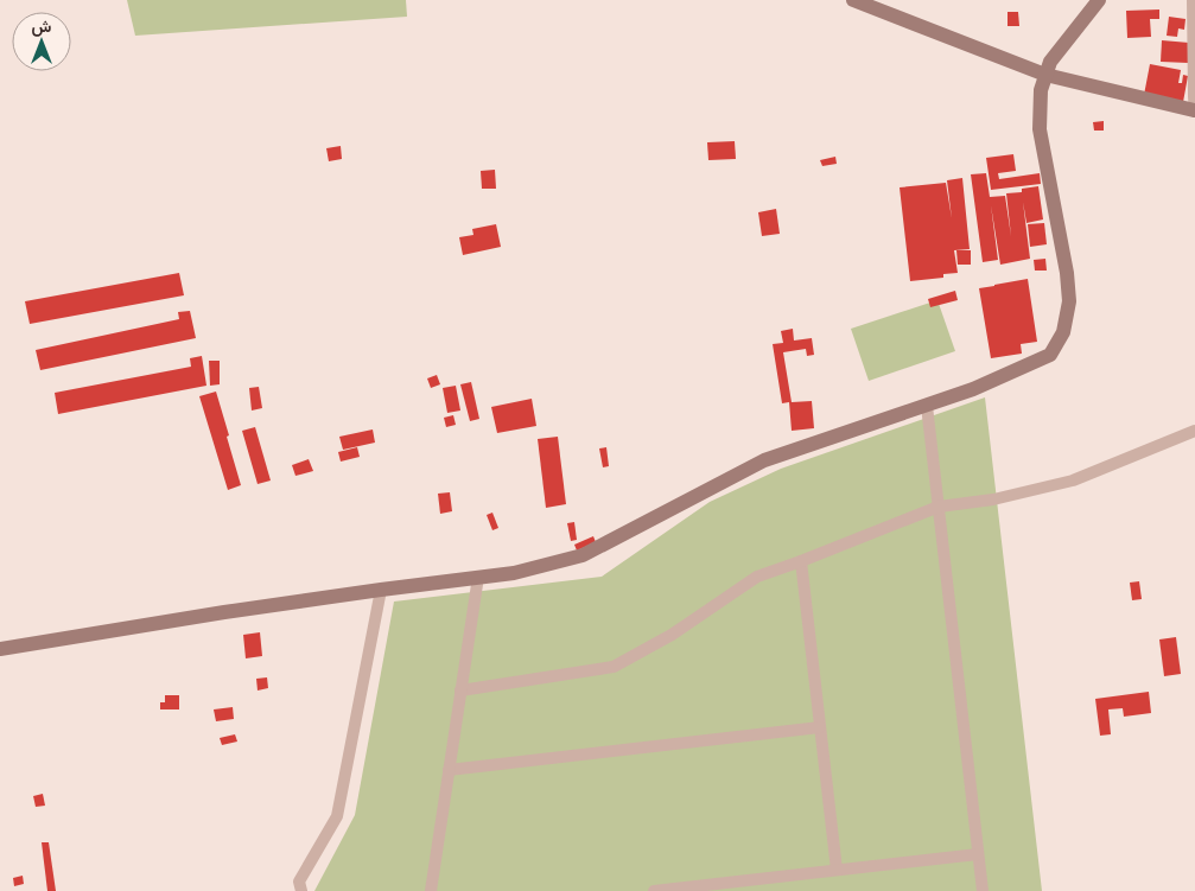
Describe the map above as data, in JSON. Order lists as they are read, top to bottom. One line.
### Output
{"north":"top"}
